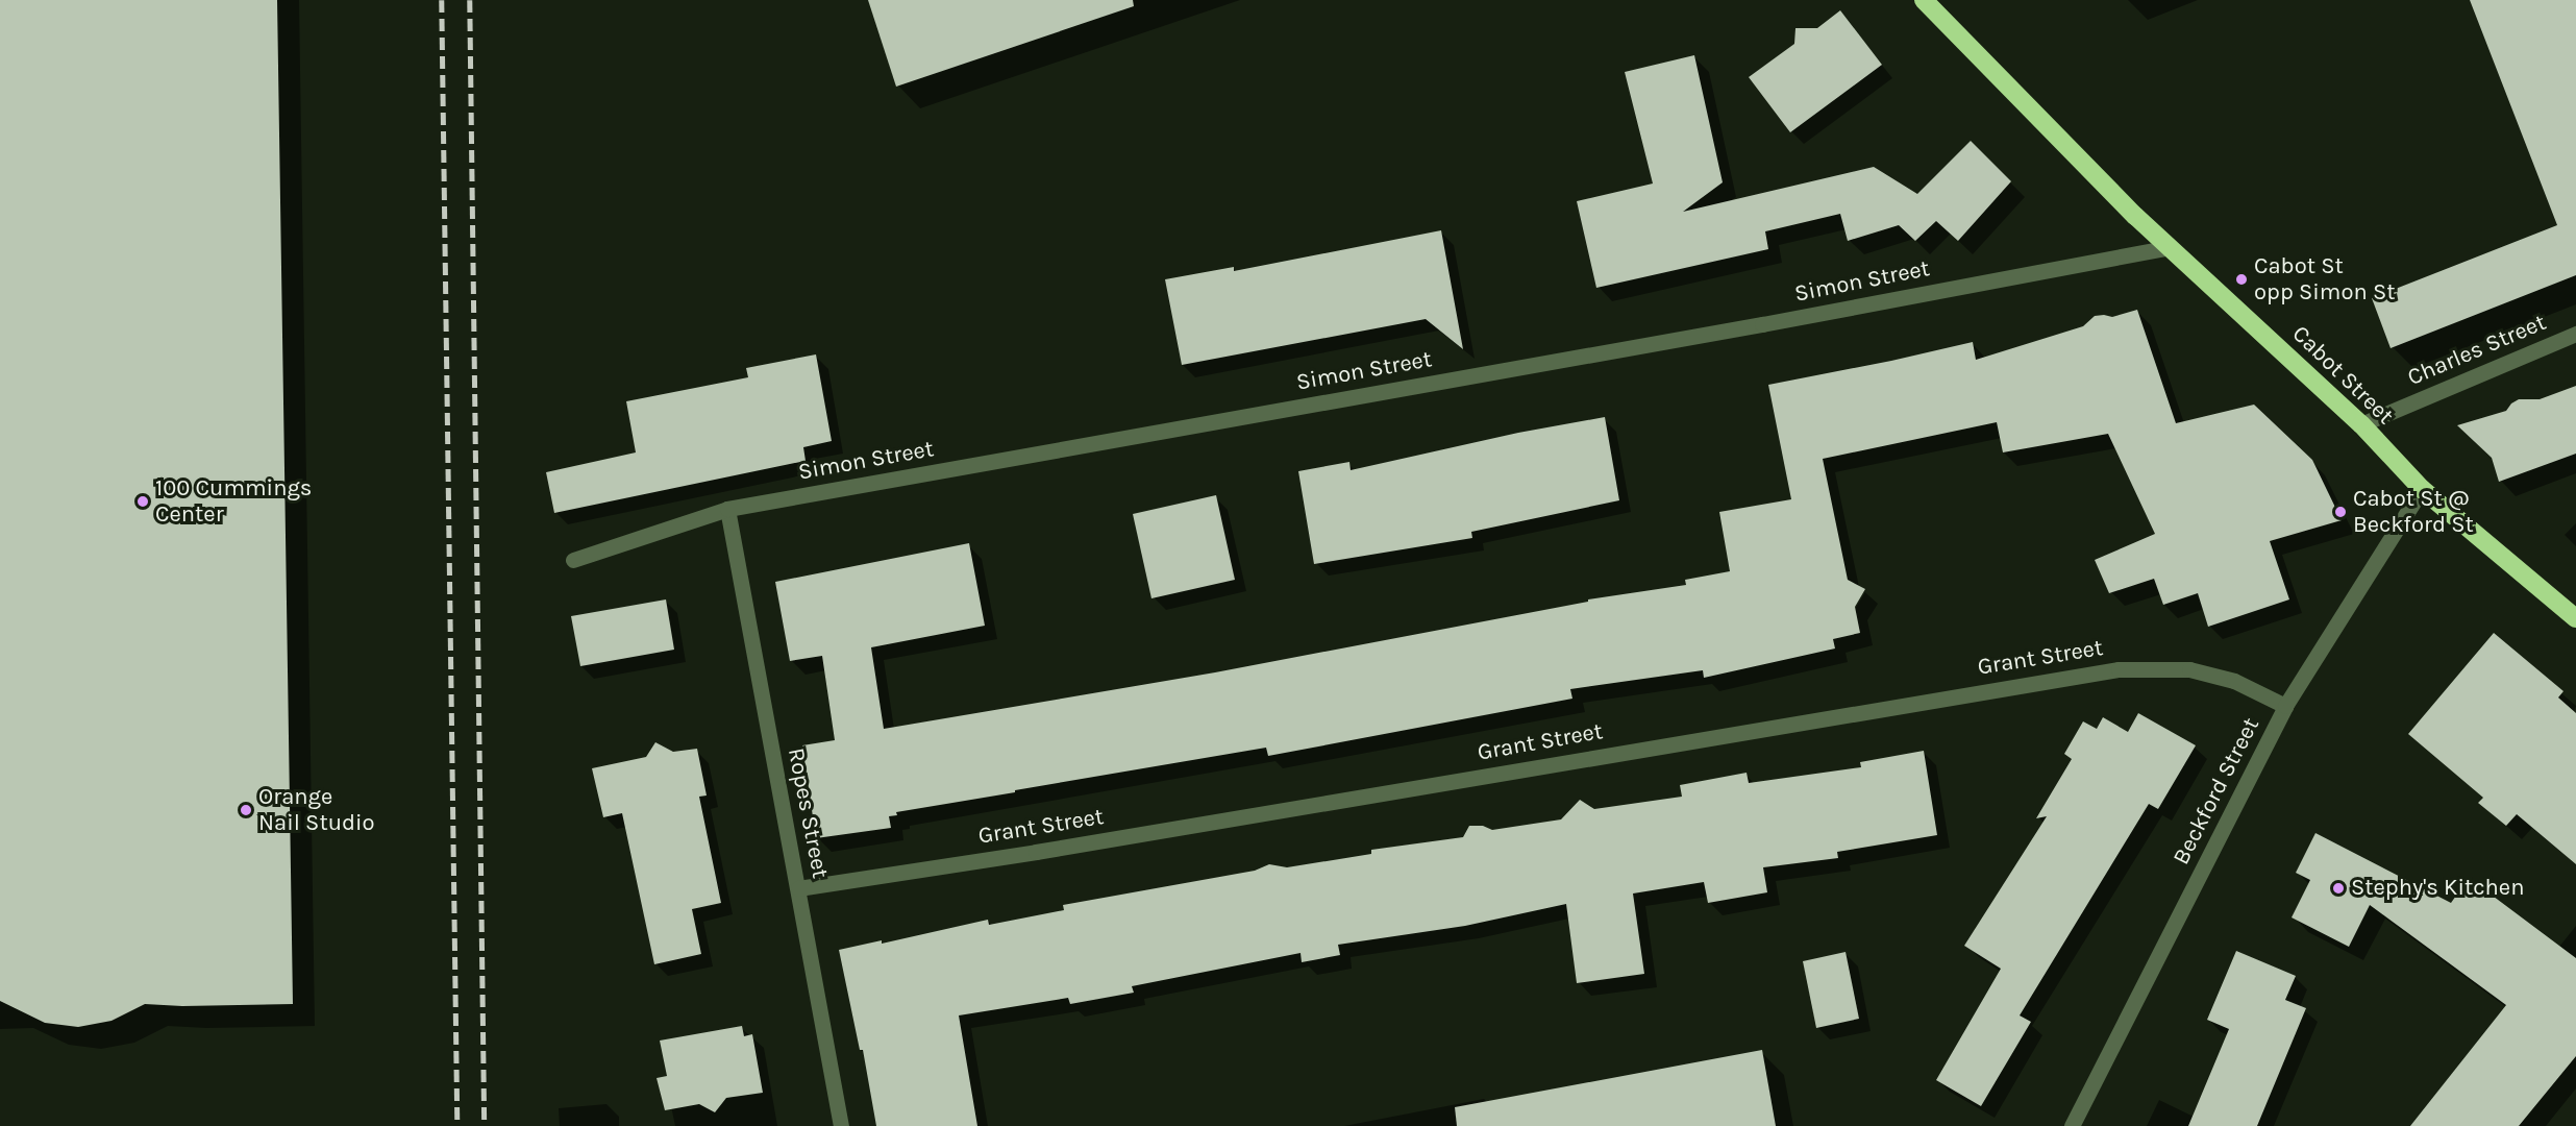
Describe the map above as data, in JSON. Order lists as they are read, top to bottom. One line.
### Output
{"streets":{"highway":["Cabot Street"],"street":["Simon Street","Charles Street","Grant Street","Beckford Street","Ropes Street"]},"crossings":[["Simon Street","Cabot Street"],["Simon Street","Ropes Street"],["Charles Street","Cabot Street"],["Cabot Street","Beckford Street"],["Grant Street","Beckford Street"],["Grant Street","Ropes Street"]],"places":["Cabot St opp Simon St","100 Cummings Center","Cabot St @ Beckford St","Orange Nail Studio","Stephy's Kitchen"]}
